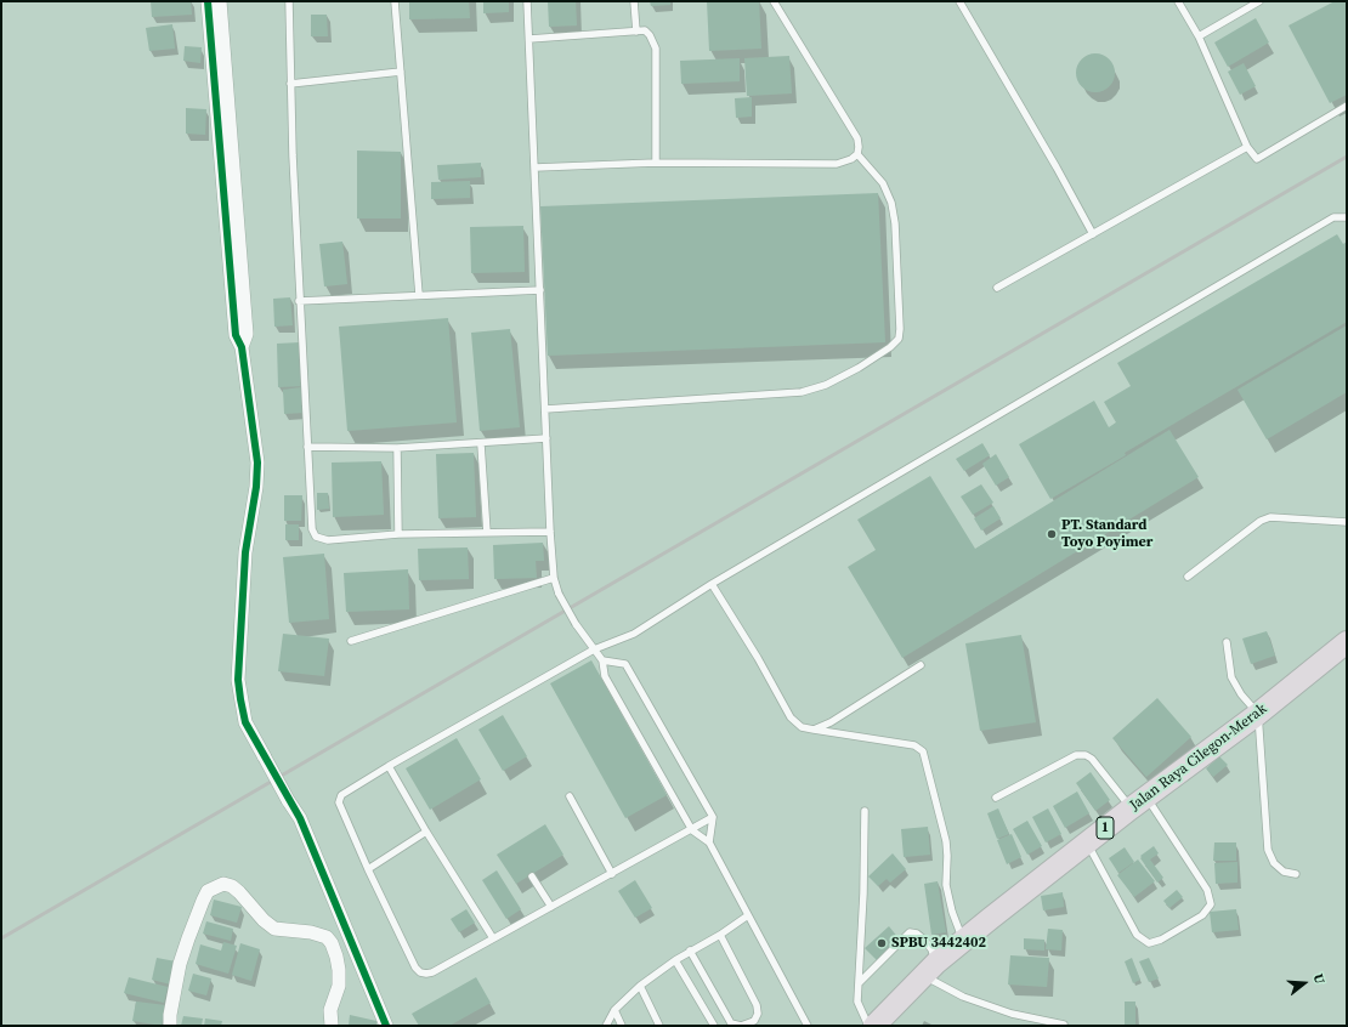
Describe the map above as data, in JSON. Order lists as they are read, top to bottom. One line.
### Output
{"streets":{"highway":["Jalan Raya Cilegon-Merak","1"]},"places":["PT. Standard Toyo Poyimer","SPBU 3442402"],"north":"right"}
